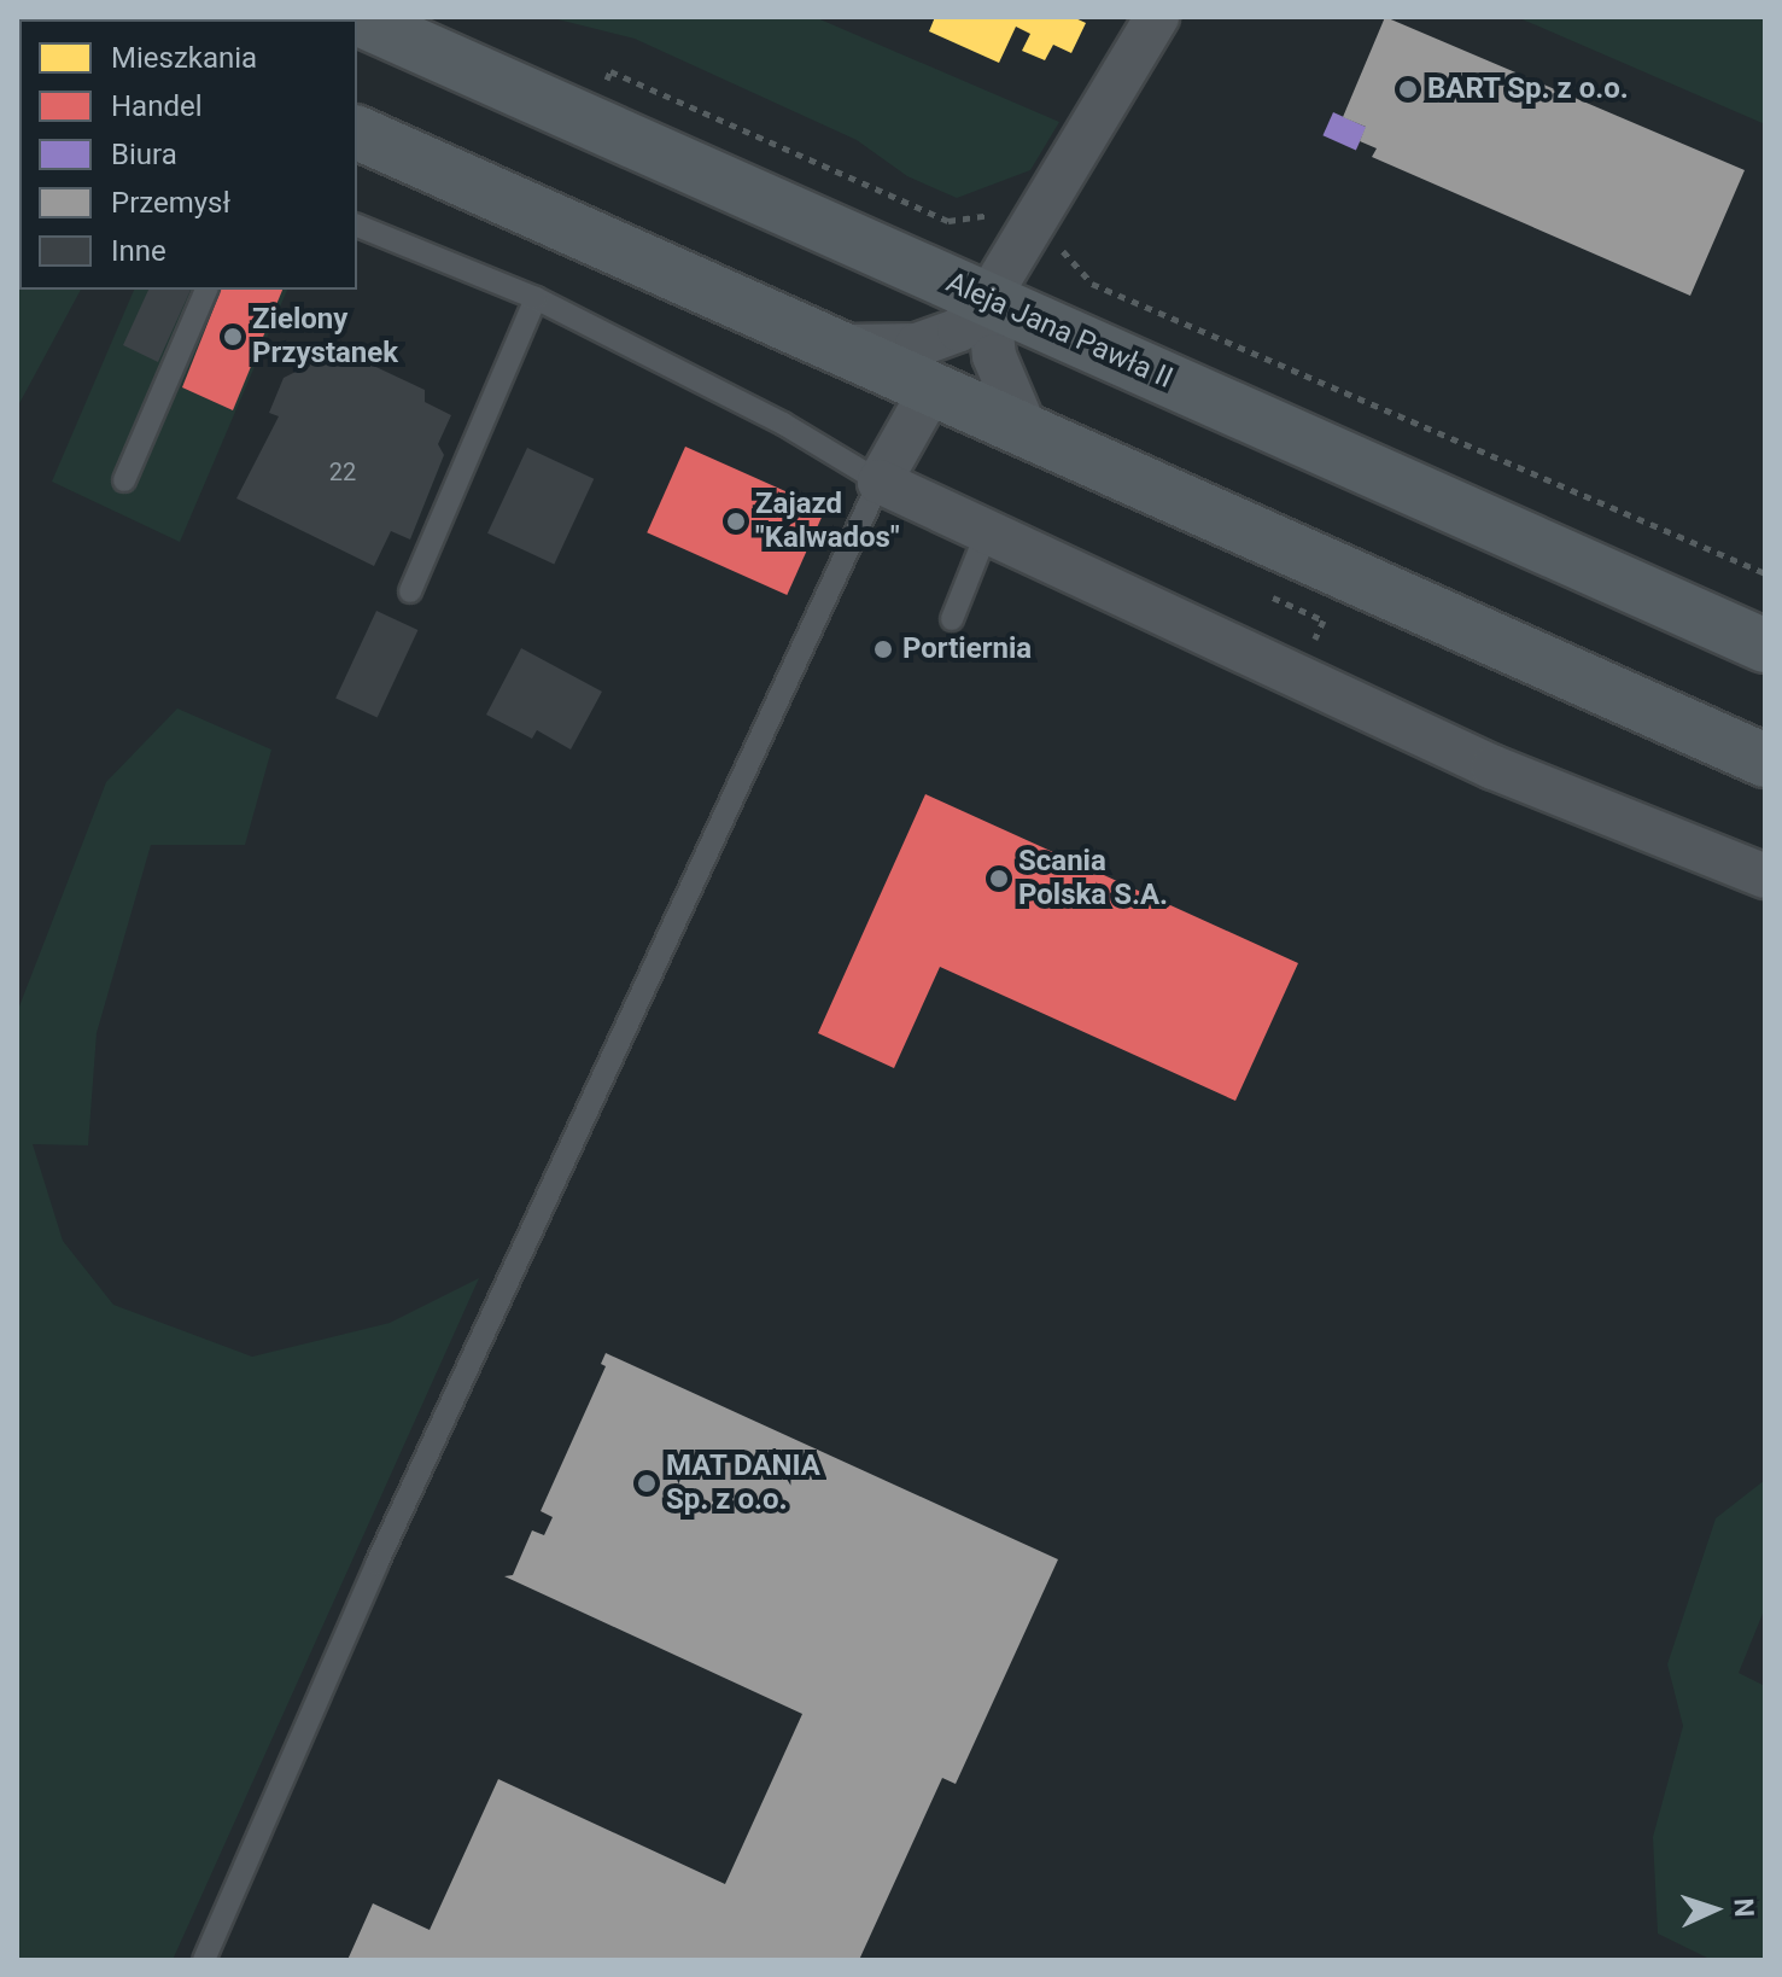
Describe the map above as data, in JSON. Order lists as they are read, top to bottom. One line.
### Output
{"streets":{"main road":["Aleja Jana Pawła II"]},"places":["BART Sp. z o.o.","Zielony Przystanek","Zajazd \"Kalwados\"","Portiernia","Scania Polska S.A.","MAT DANIA Sp. z o.o."],"house_numbers":["22"],"legend":["Mieszkania","Handel","Biura","Przemysł","Inne"],"north":"right"}
